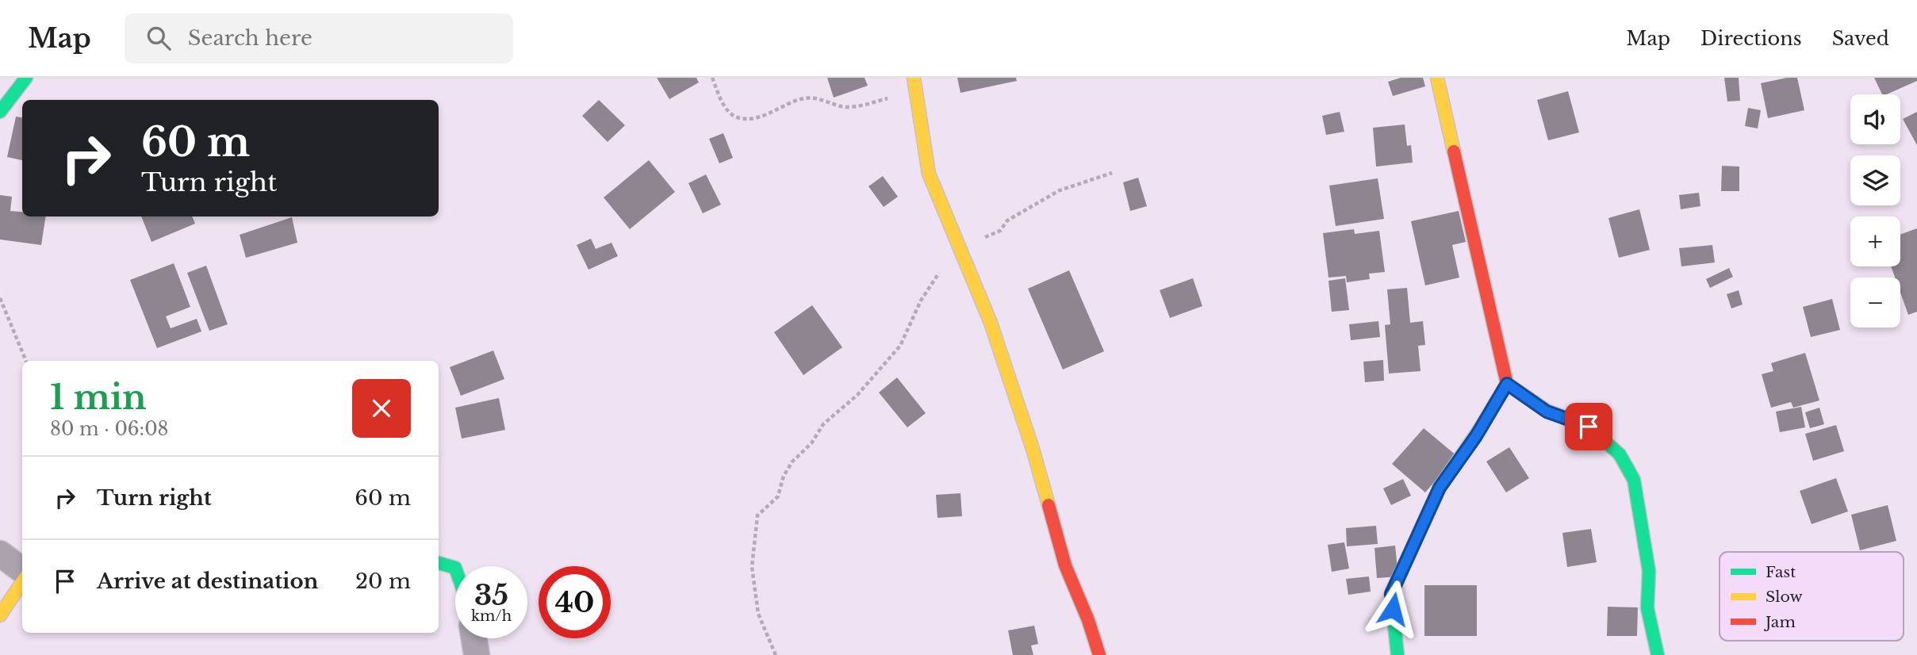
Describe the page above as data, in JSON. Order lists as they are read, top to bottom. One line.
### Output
{"legend":["Fast","Slow","Jam"],"page":{"header":"Map","search":"Search here","nav":["Map","Directions","Saved"],"map_buttons":["+","−"],"turn":["60 m","Turn right"],"heading":["1 min","80 m · 06:08"],"list":[{"name":"Turn right","value":"60 m"},{"name":"Arrive at destination","value":"20 m"}],"speed":"35 km/h","limit":"40"}}
